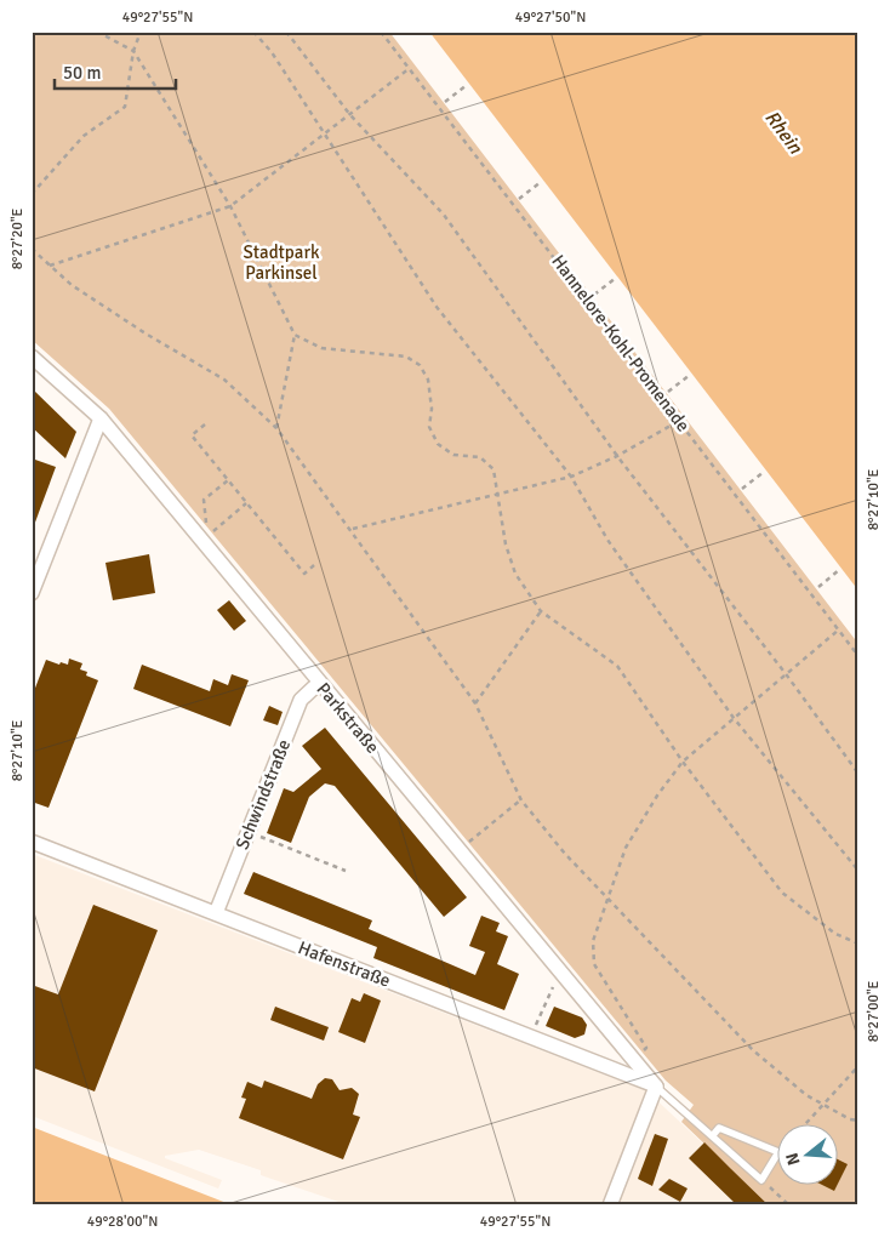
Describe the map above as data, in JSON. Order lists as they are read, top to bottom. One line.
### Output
{"streets":{"street":["Parkstraße","Schwindstraße","Hafenstraße"],"path":["Hannelore-Kohl-Promenade"]},"crossings":[["Parkstraße","Schwindstraße"],["Parkstraße","Hafenstraße"],["Schwindstraße","Hafenstraße"]],"water":["Rhein"],"parks":["Stadtpark Parkinsel"],"scale_bar":"50 m","north":"left","coordinates":["49°27'55\"N","49°27'50\"N","8°27'20\"E","8°27'10\"E","8°27'00\"E","49°28'00\"N"]}
